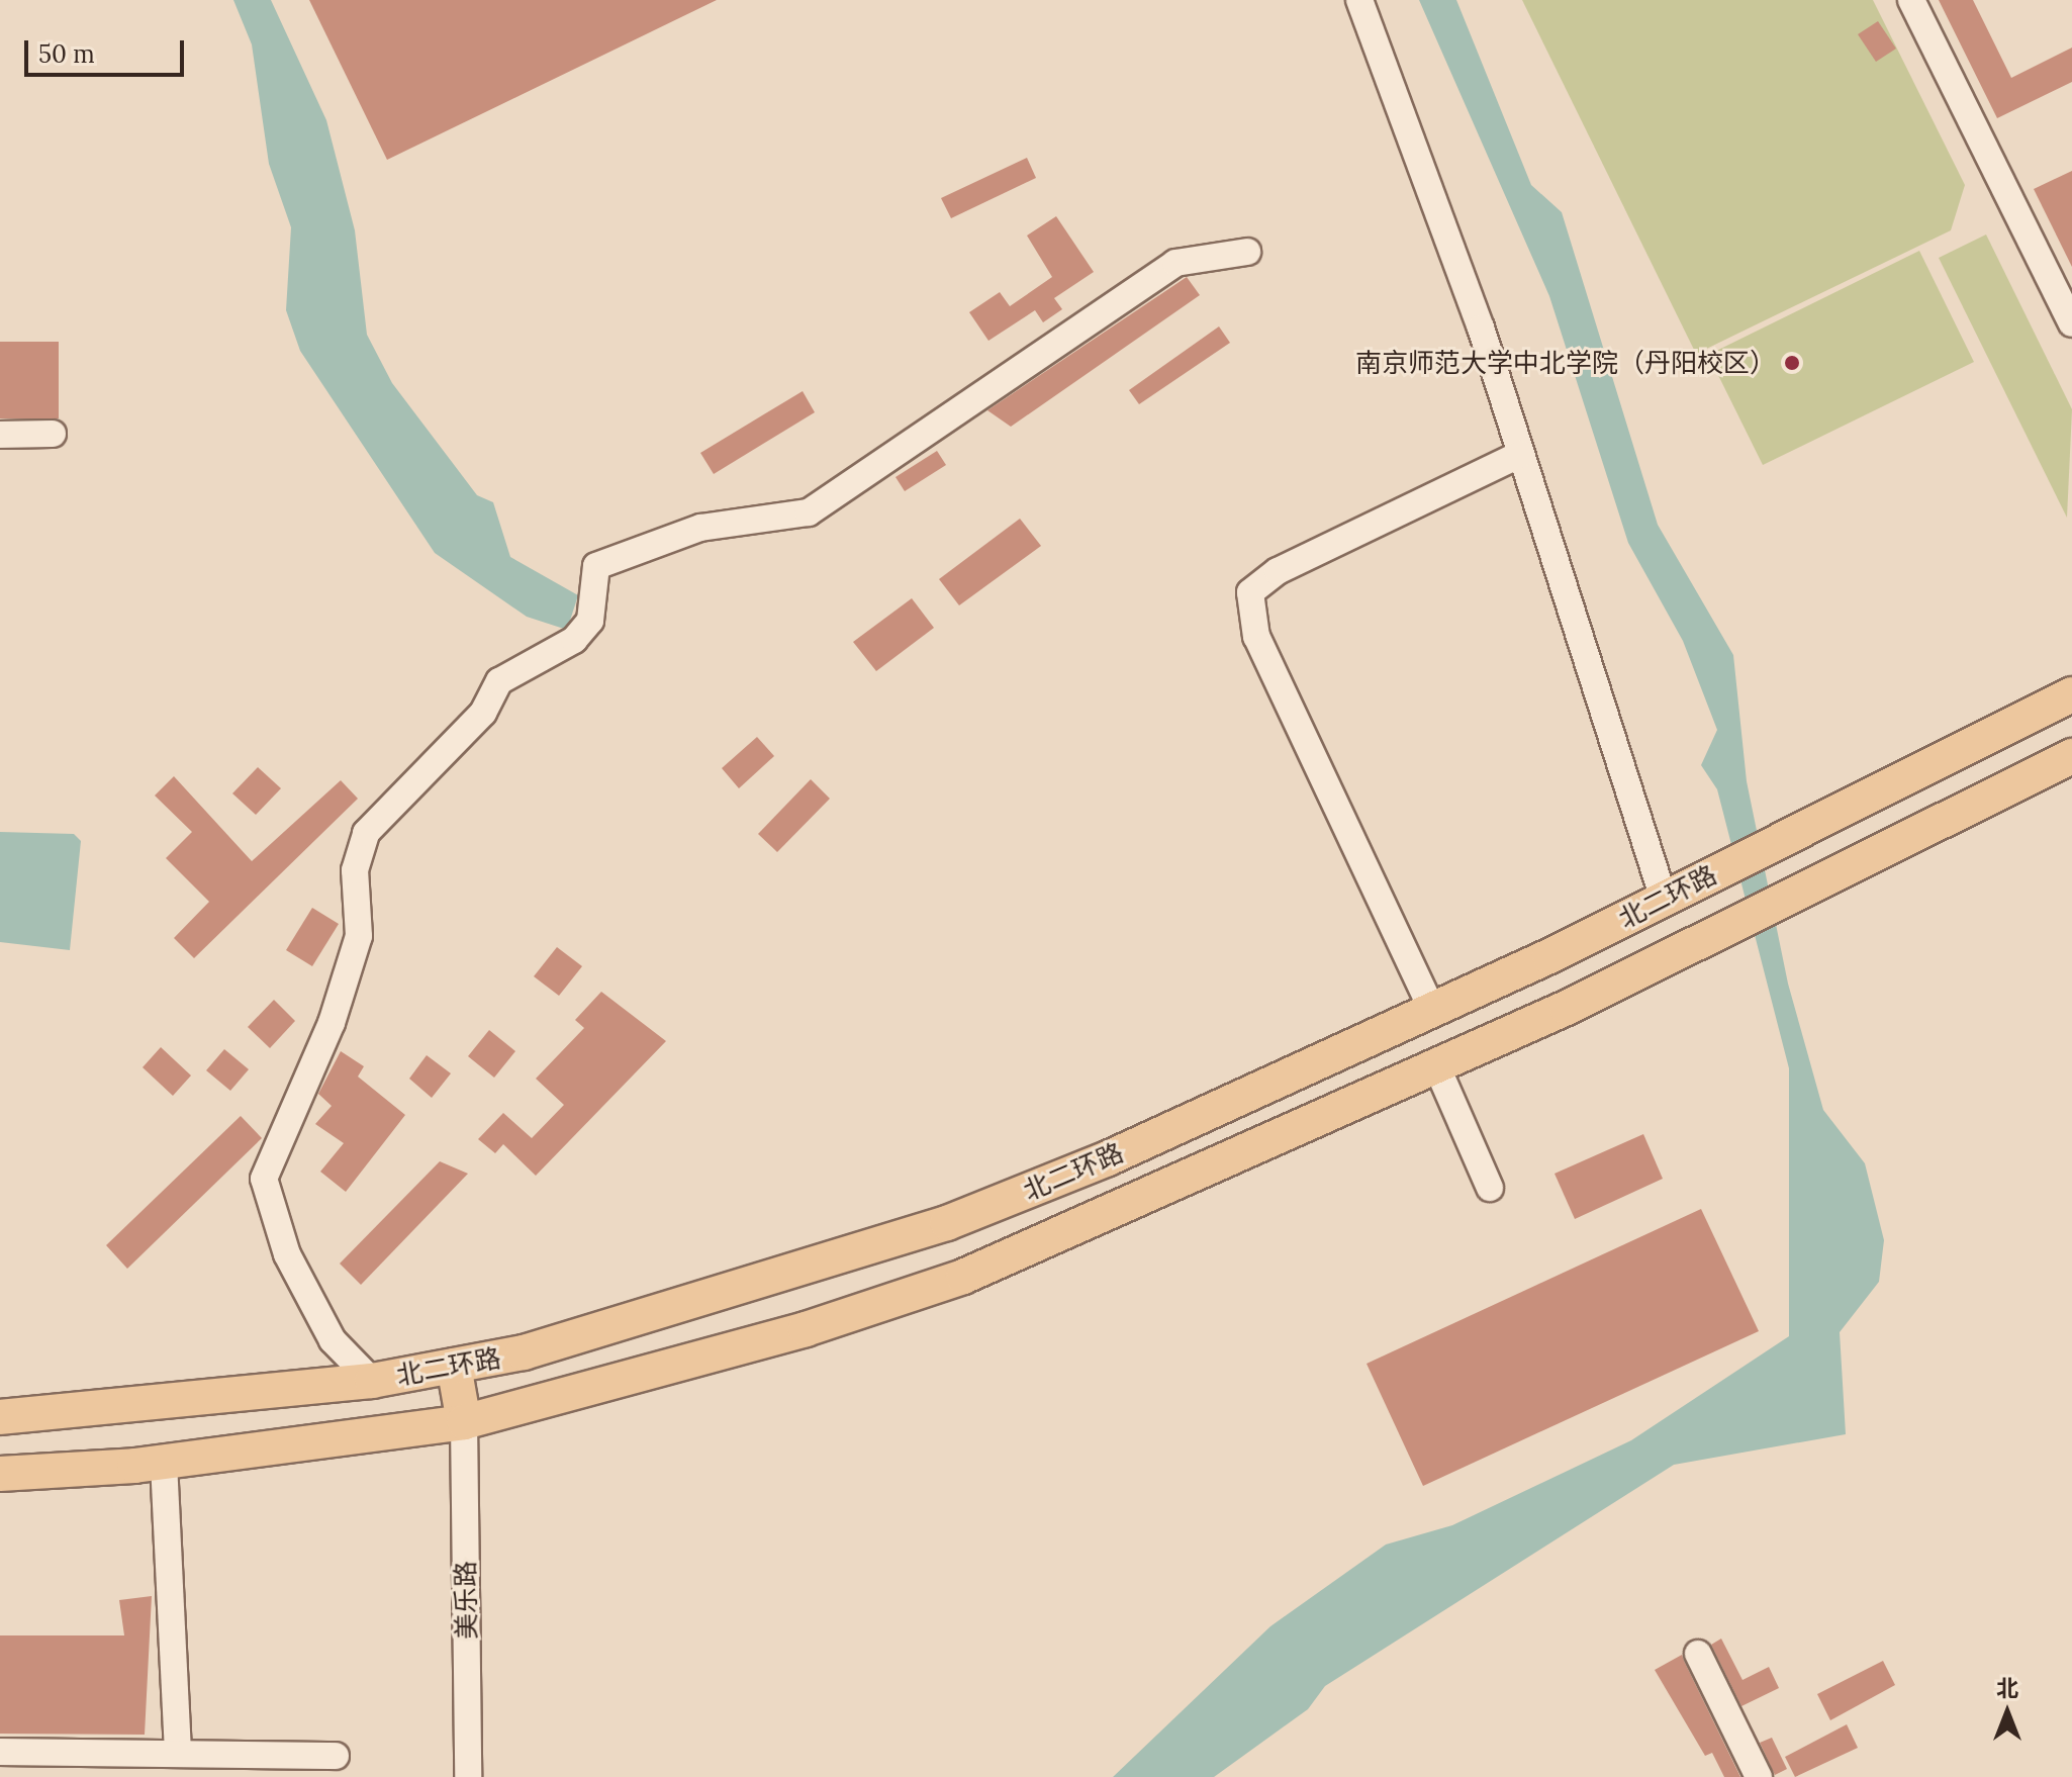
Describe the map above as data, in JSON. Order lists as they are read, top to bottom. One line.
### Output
{"streets":{"main road":["北二环路"],"street":["美乐路"]},"crossings":[["北二环路","美乐路"]],"places":["南京师范大学中北学院（丹阳校区）"],"scale_bar":"50 m","north":"top"}
